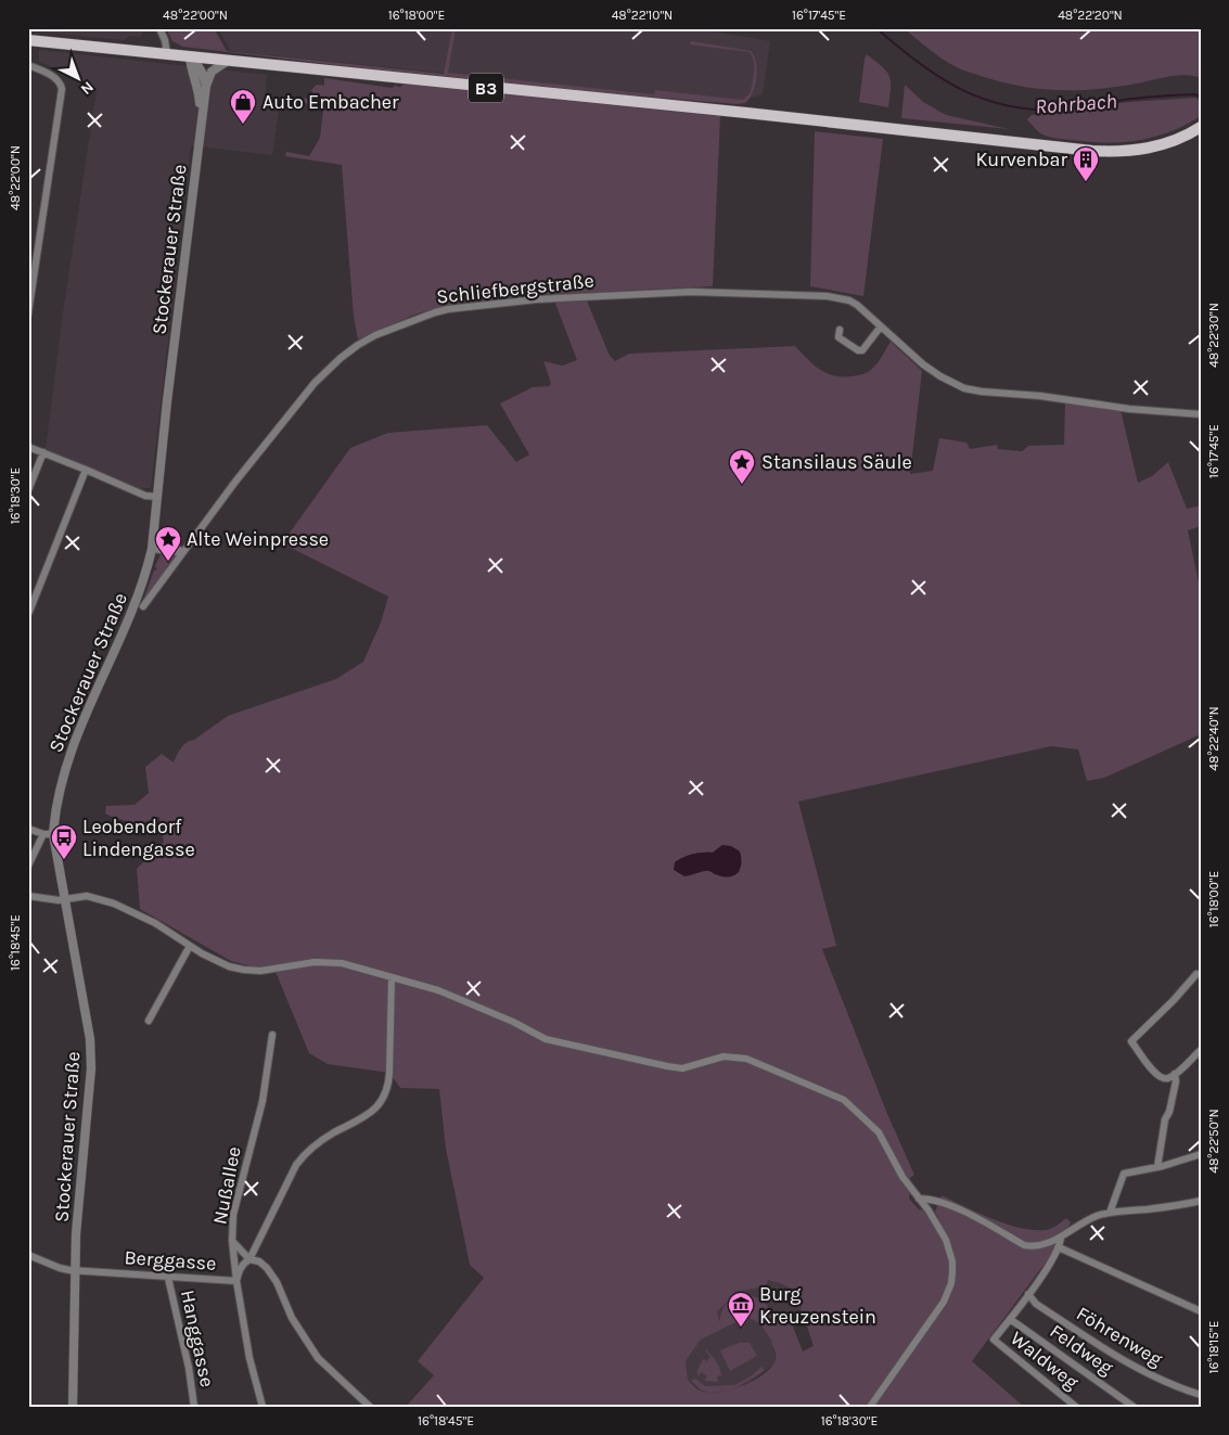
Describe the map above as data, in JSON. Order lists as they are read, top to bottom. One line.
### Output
{"streets":{"main road":["B3"],"street":["Stockerauer Straße","Schliefbergstraße","Nußallee","Berggasse","Föhrenweg","Hanggasse","Feldweg","Waldweg"]},"crossings":[["B3","Stockerauer Straße"],["Stockerauer Straße","Berggasse"],["Nußallee","Berggasse"],["Berggasse","Hanggasse"],["Feldweg","Waldweg"]],"water":["Rohrbach"],"places":{"shop":["Auto Embacher"],"building":["Kurvenbar"],"place":["Stansilaus Säule","Alte Weinpresse"],"bus stop":["Leobendorf Lindengasse"],"museum":["Burg Kreuzenstein"]},"north":"bottom right","coordinates":["48°22'00\"N","16°18'00\"E","48°22'10\"N","16°17'45\"E","48°22'20\"N","48°22'30\"N","16°18'30\"E","48°22'40\"N","16°18'45\"E","48°22'50\"N","16°18'15\"E"]}
